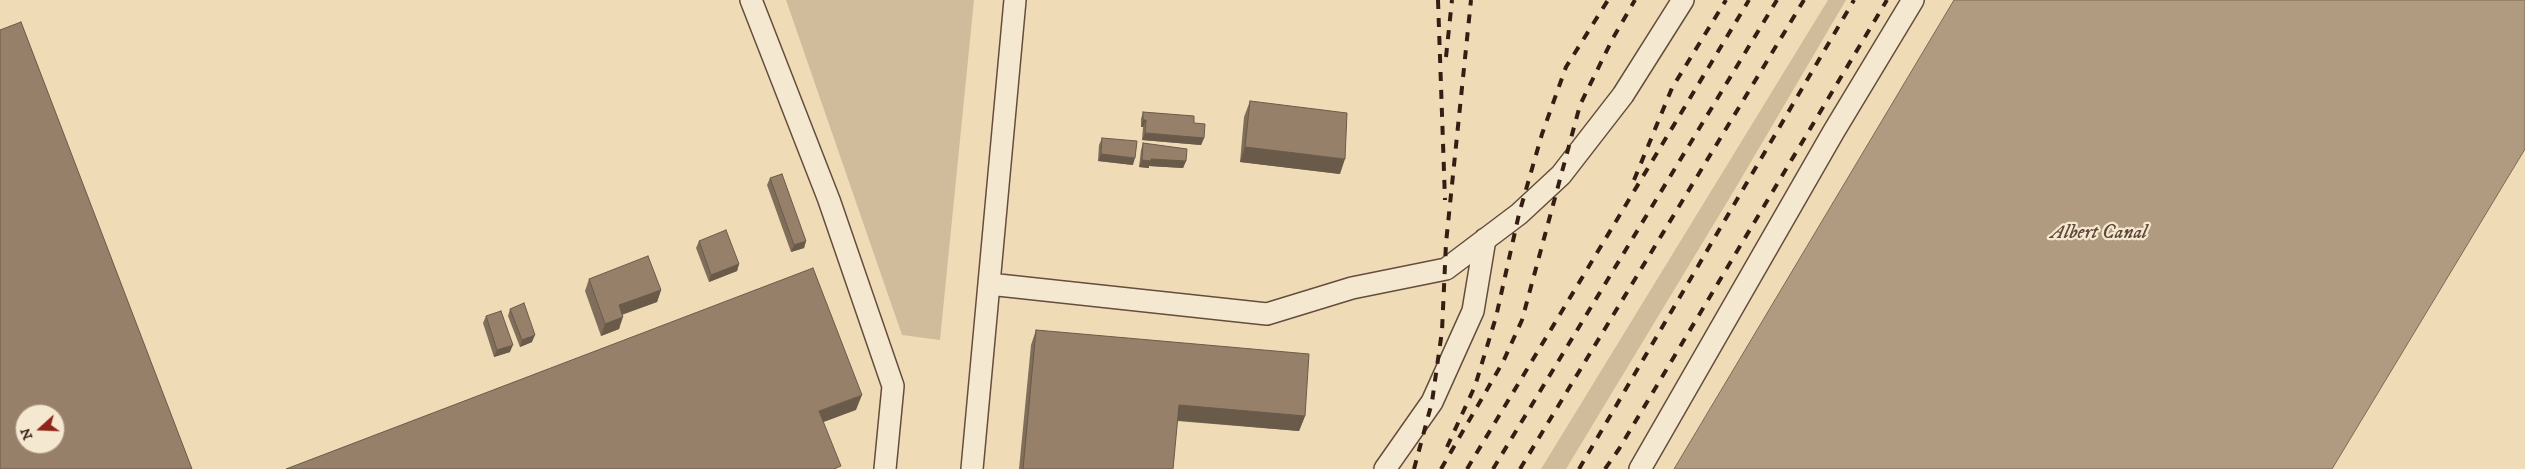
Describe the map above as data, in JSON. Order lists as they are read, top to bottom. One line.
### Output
{"water":["Albert Canal"],"north":"left"}
